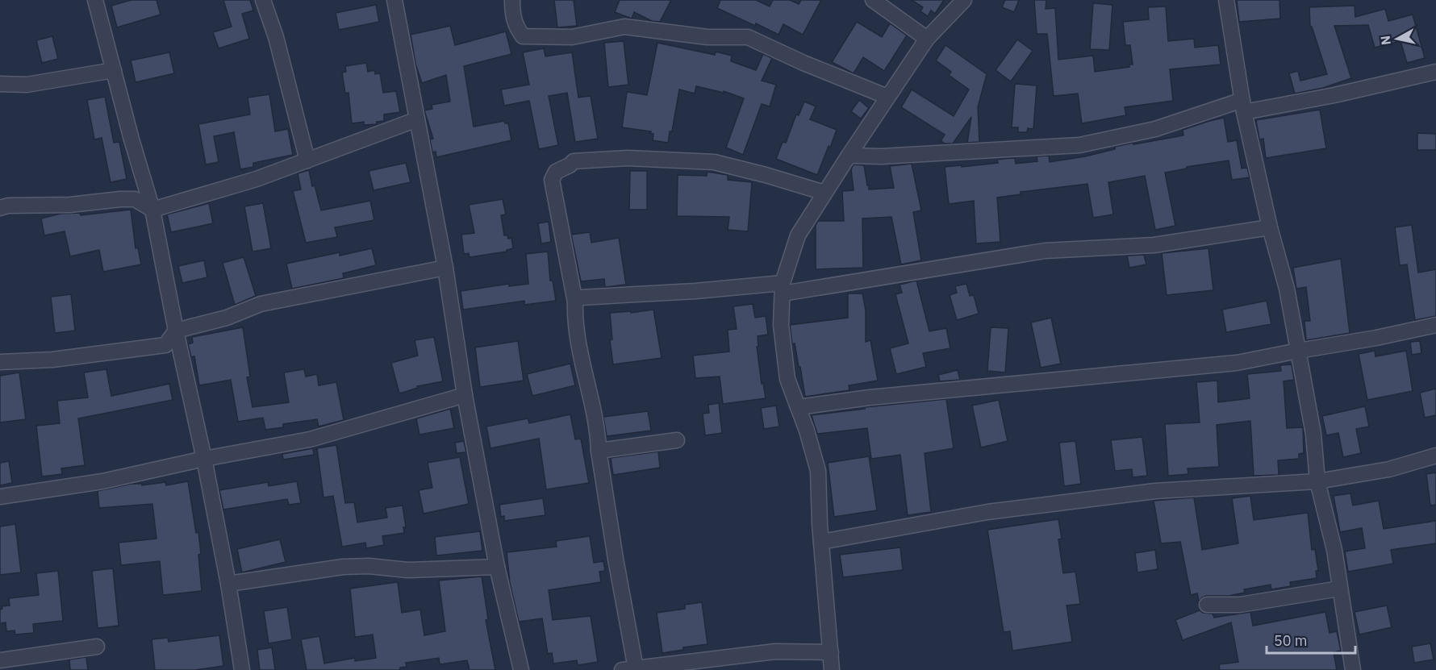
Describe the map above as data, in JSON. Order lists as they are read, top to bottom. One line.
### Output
{"scale_bar":"50 m","north":"left"}
